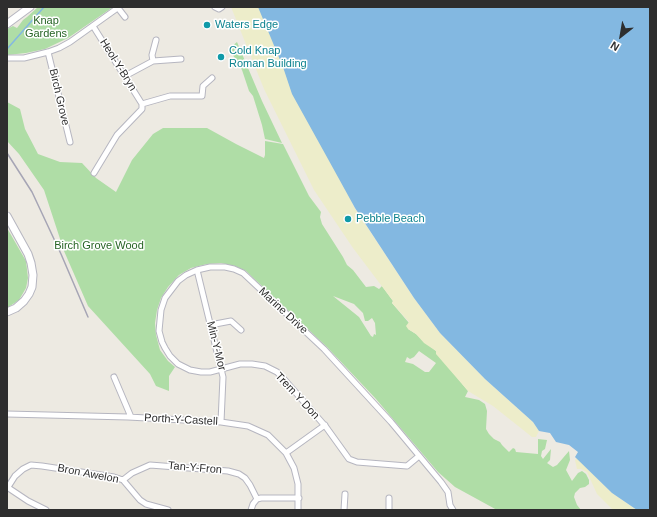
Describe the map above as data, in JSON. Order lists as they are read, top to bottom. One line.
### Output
{"streets":{"street":["Heol-Y-Bryn","Birch Grove","Marine Drive","Min-Y-Mor","Trem Y Don","Porth-Y-Castell","Tan-Y-Fron","Bron Awelon"]},"crossings":[["Marine Drive","Min-Y-Mor"],["Marine Drive","Trem Y Don"],["Min-Y-Mor","Trem Y Don"],["Min-Y-Mor","Porth-Y-Castell"],["Trem Y Don","Porth-Y-Castell"],["Tan-Y-Fron","Bron Awelon"]],"parks":["Knap Gardens","Birch Grove Wood"],"places":["Waters Edge","Cold Knap Roman Building","Pebble Beach"],"north":"bottom left"}
